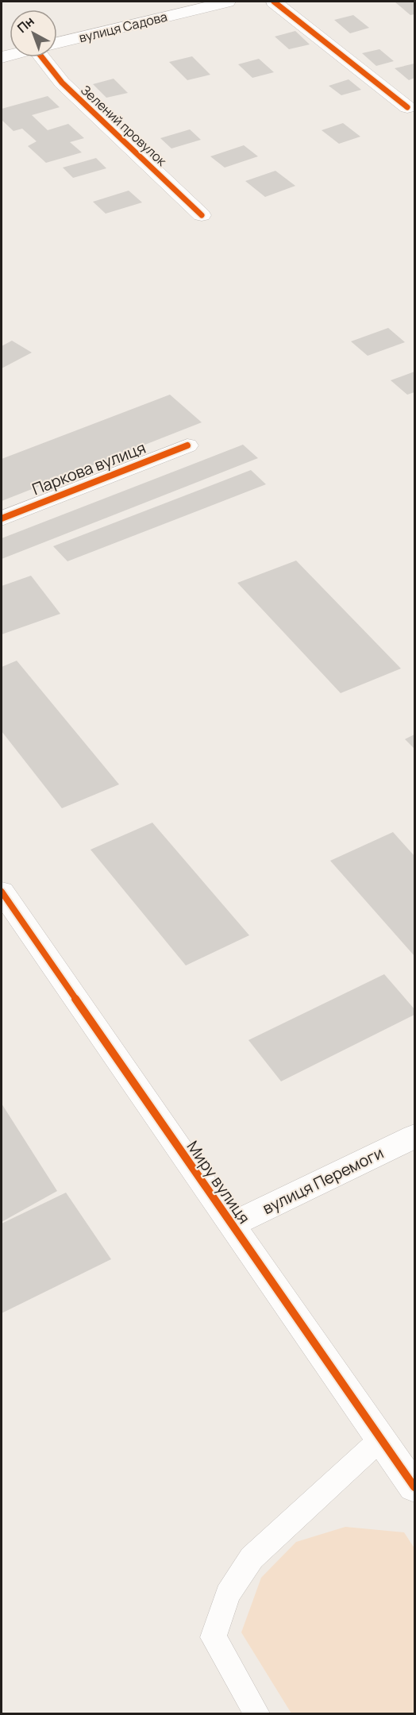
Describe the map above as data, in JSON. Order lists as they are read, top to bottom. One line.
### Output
{"streets":{"street":["вулиця Садова","Зелений провулок","Паркова вулиця","вулиця Перемоги","Миру вулиця"]},"crossings":[["вулиця Перемоги","Миру вулиця"]],"north":"top left"}
